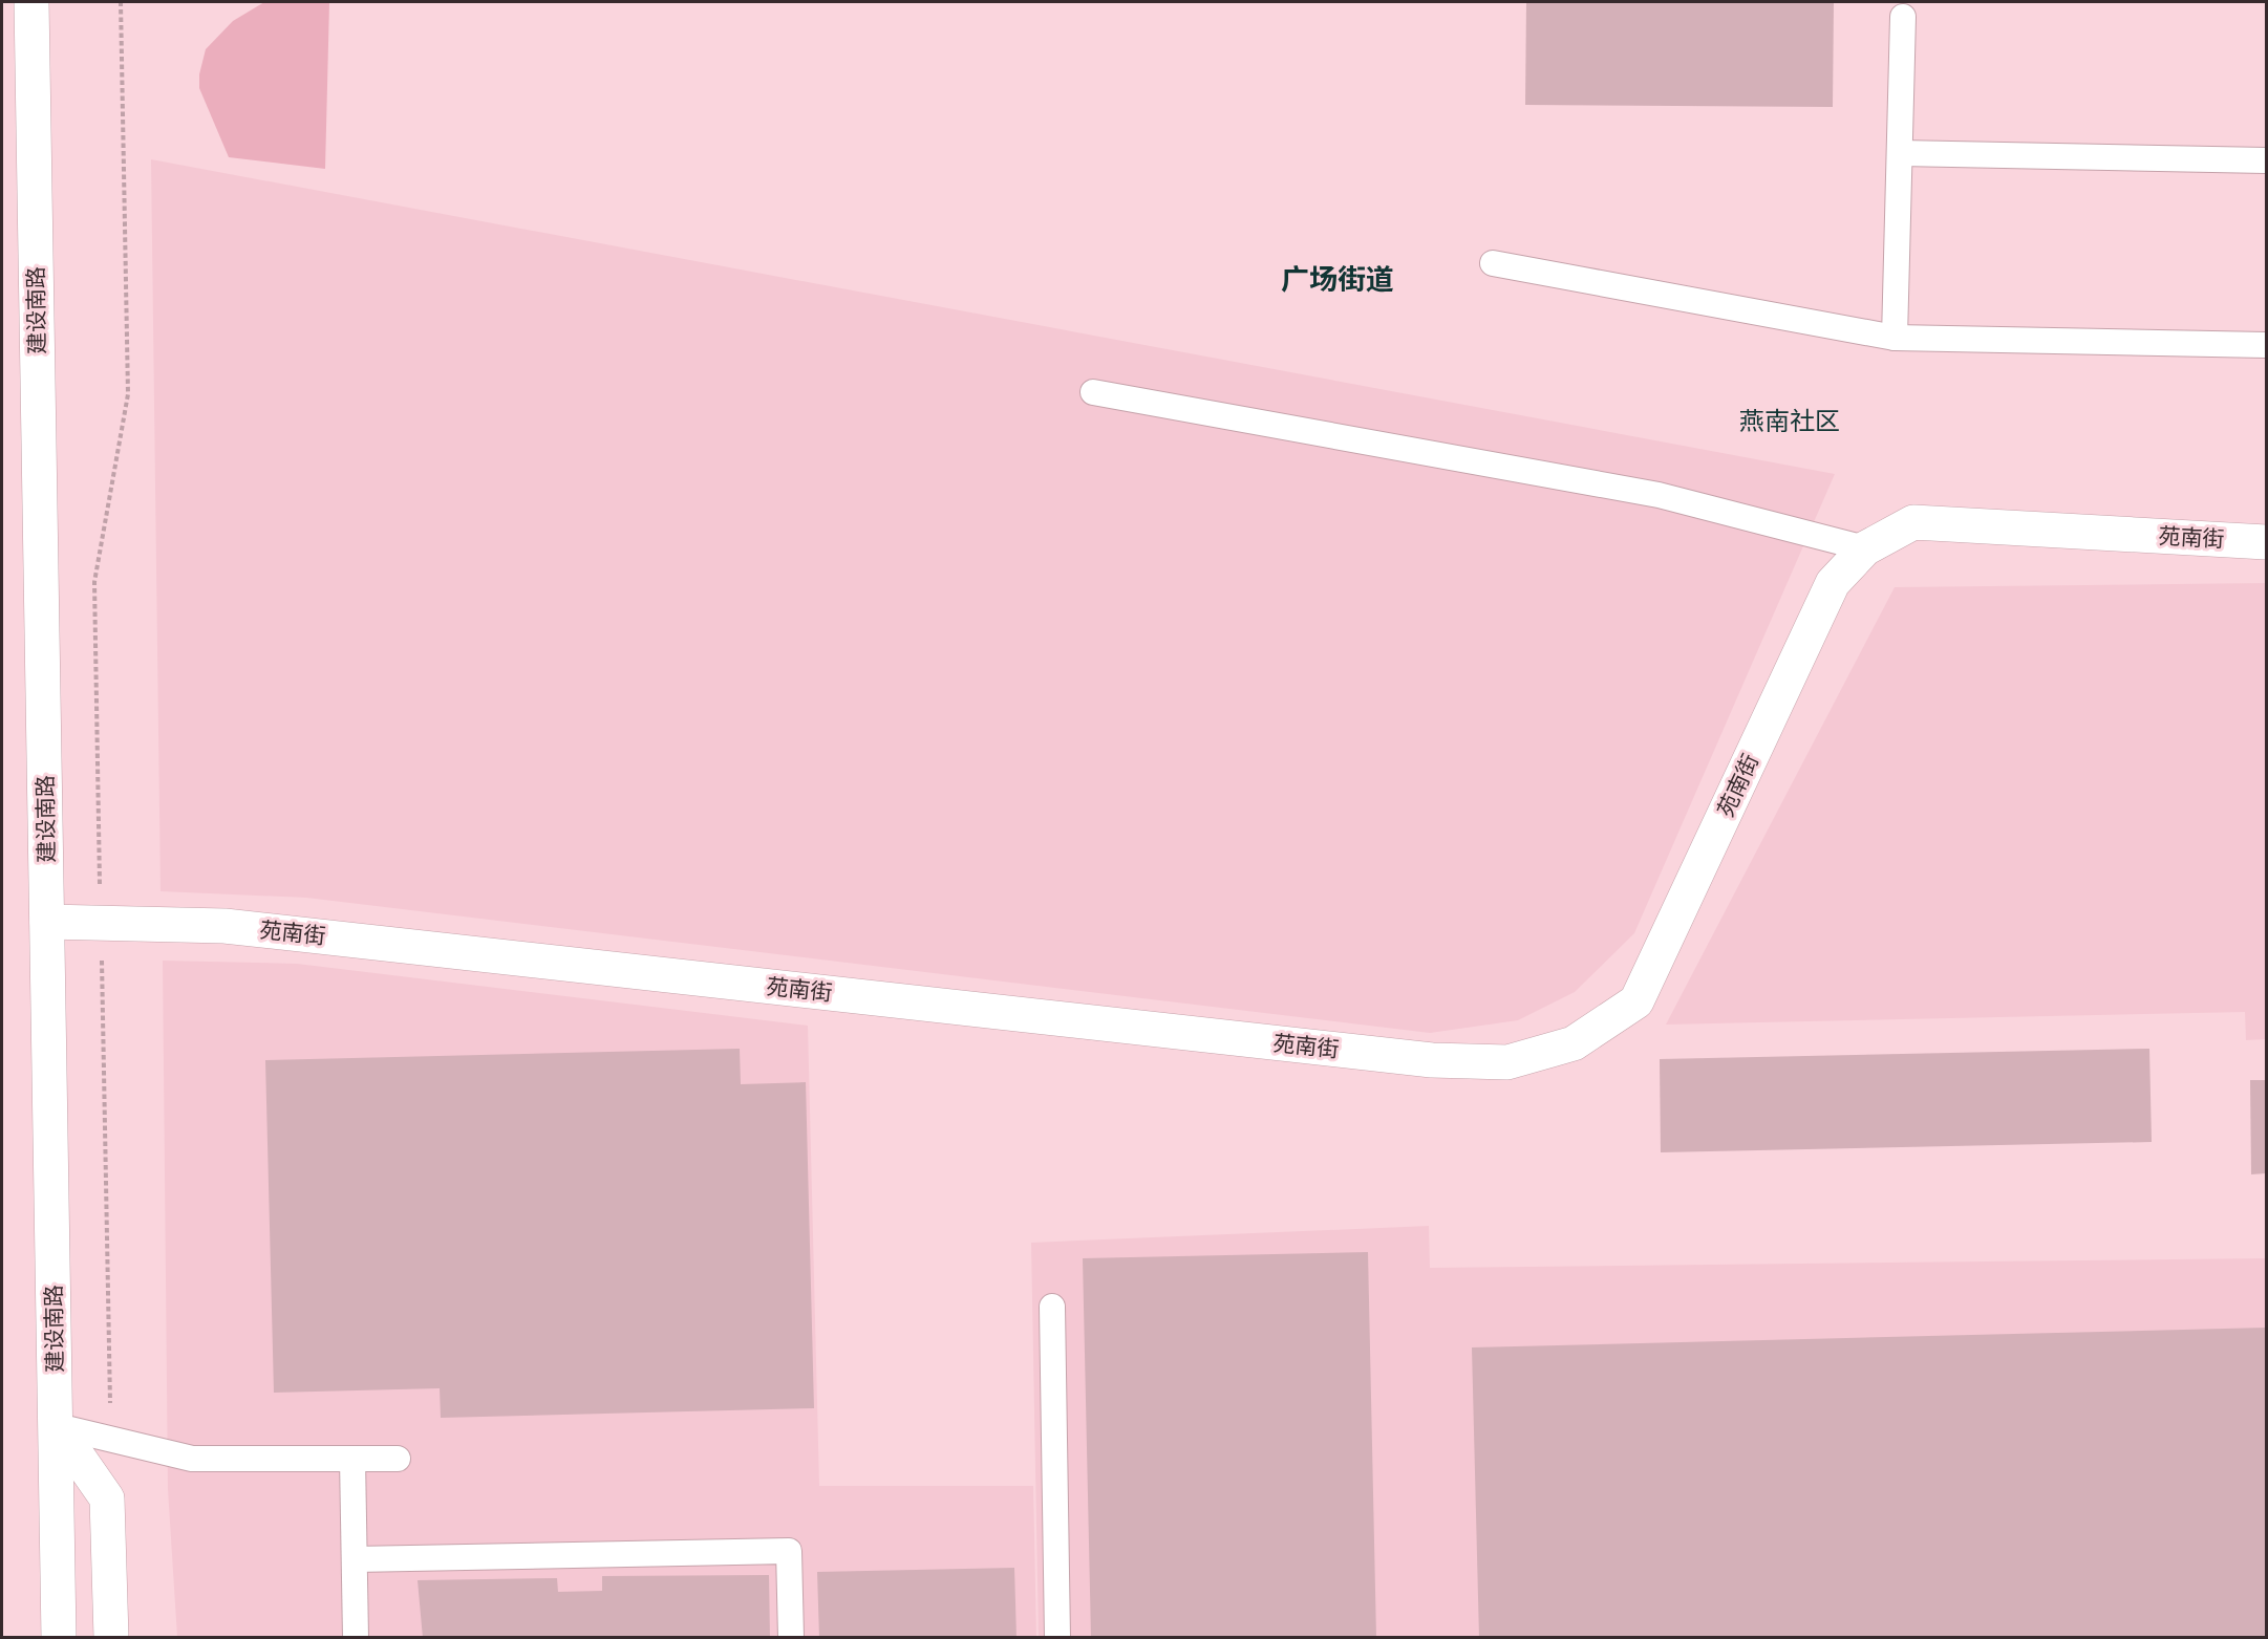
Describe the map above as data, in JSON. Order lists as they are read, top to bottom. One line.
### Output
{"streets":{"street":["建设南路","苑南街"]},"crossings":[["建设南路","苑南街"]],"districts":["广场街道","燕南社区"]}
